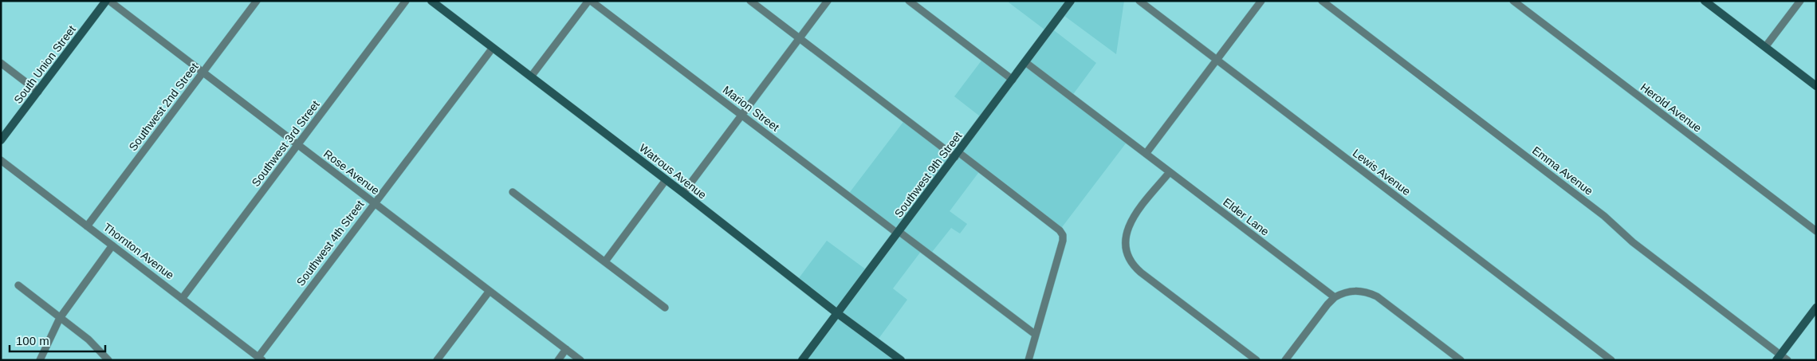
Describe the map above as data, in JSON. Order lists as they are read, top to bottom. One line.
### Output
{"streets":{"street":["South Union Street","Southwest 2nd Street","Herold Avenue","Marion Street","Southwest 3rd Street","Emma Avenue","Watrous Avenue","Rose Avenue","Lewis Avenue","Southwest 9th Street","Elder Lane","Southwest 4th Street","Thornton Avenue"]},"crossings":[["Southwest 2nd Street","Rose Avenue"],["Southwest 2nd Street","Thornton Avenue"],["Marion Street","Southwest 9th Street"],["Southwest 3rd Street","Rose Avenue"],["Southwest 3rd Street","Thornton Avenue"],["Watrous Avenue","Southwest 9th Street"],["Watrous Avenue","Southwest 4th Street"],["Rose Avenue","Southwest 4th Street"],["Southwest 9th Street","Elder Lane"],["Southwest 4th Street","Thornton Avenue"]],"scale_bar":"100 m"}
